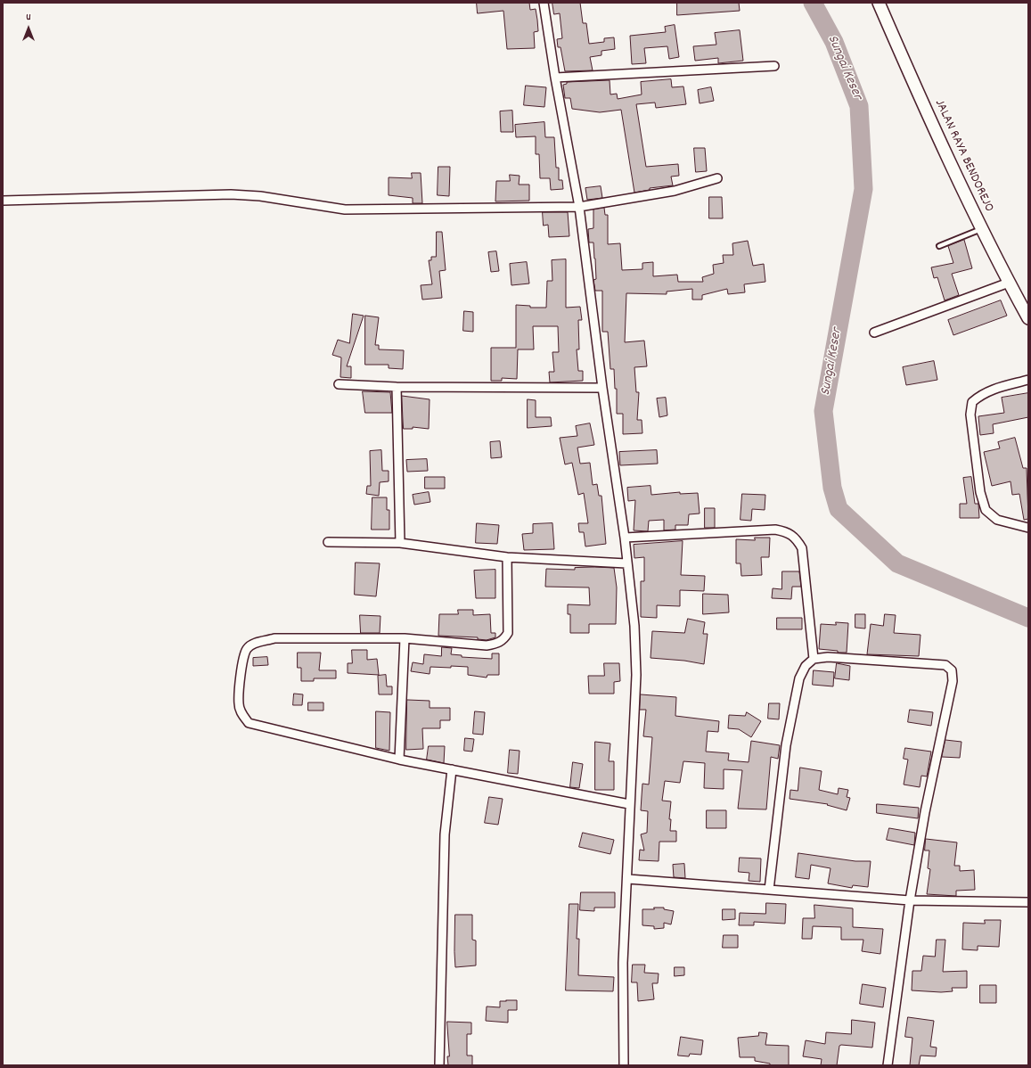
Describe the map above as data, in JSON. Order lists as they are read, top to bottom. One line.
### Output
{"streets":{"main road":["JALAN RAYA BENDOREJO"]},"water":["Sungai Keser"],"north":"top"}
